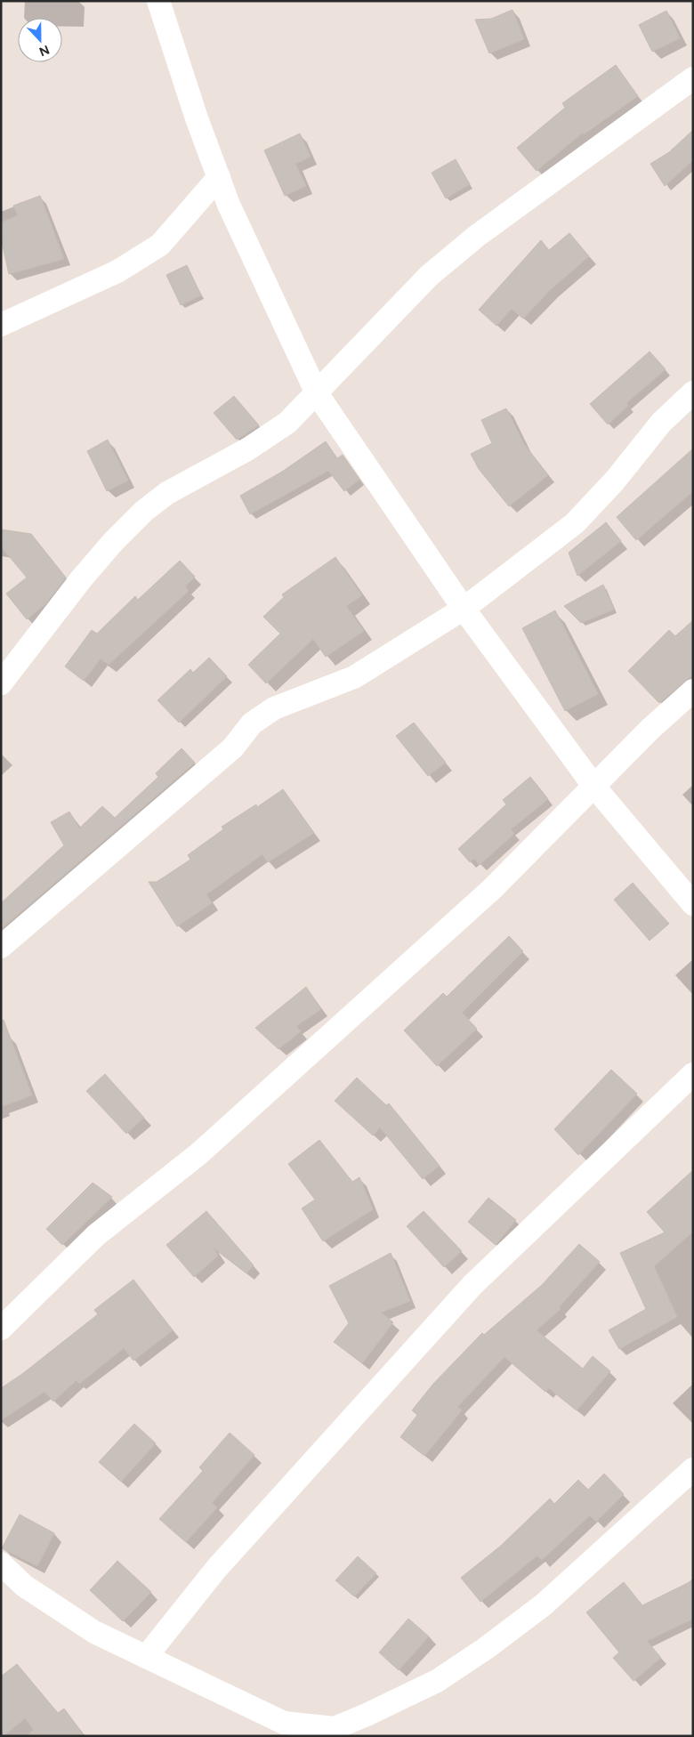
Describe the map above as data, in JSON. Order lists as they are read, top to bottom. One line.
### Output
{"north":"bottom"}
